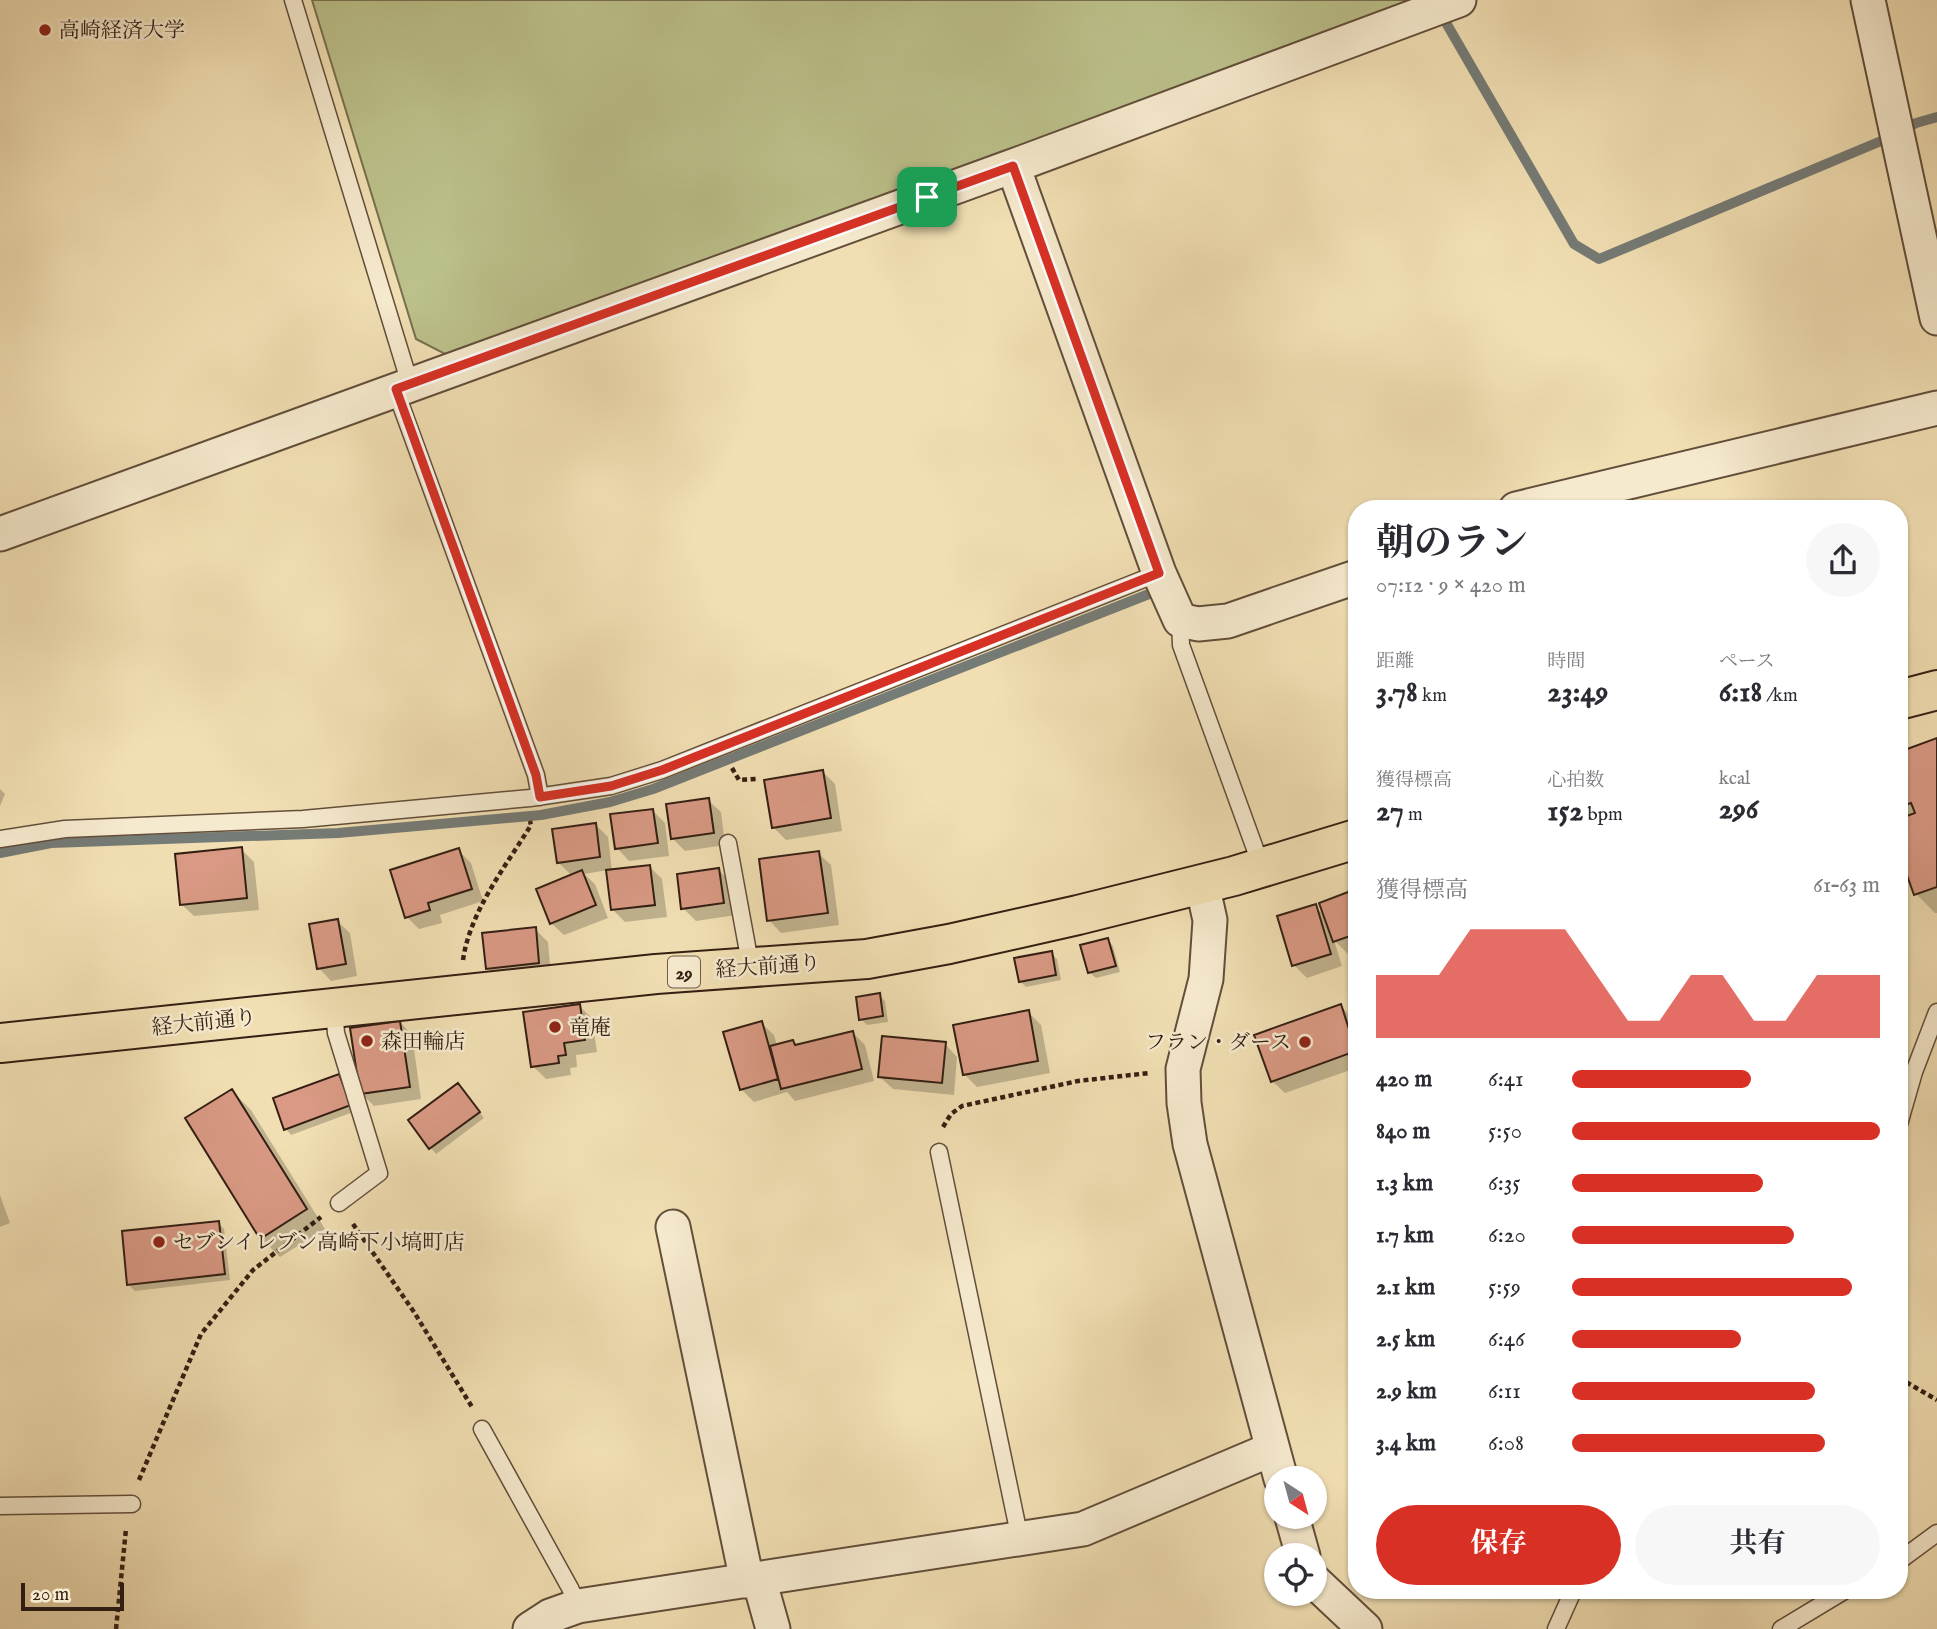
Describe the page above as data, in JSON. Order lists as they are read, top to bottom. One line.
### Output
{"streets":{"main road":["経大前通り","29"]},"places":["高崎経済大学","竜庵","森田輪店","フラン・ダース","セブンイレブン高崎下小塙町店"],"scale_bar":"20 m","north":"bottom right","page":{"heading":["朝のラン","07:12 · 9 × 420 m"],"stats":[["距離","3.78 km"],["時間","23:49"],["ペース","6:18 /km"],["獲得標高","27 m"],["心拍数","152 bpm"],["kcal","296"]],"chart":["獲得標高","61–63 m"],"list":[{"name":"420 m","note":"6:41"},{"name":"840 m","note":"5:50"},{"name":"1.3 km","note":"6:35"},{"name":"1.7 km","note":"6:20"},{"name":"2.1 km","note":"5:59"},{"name":"2.5 km","note":"6:46"},{"name":"2.9 km","note":"6:11"},{"name":"3.4 km","note":"6:08"}],"buttons":["保存","共有"],"scale":"20 m"}}
